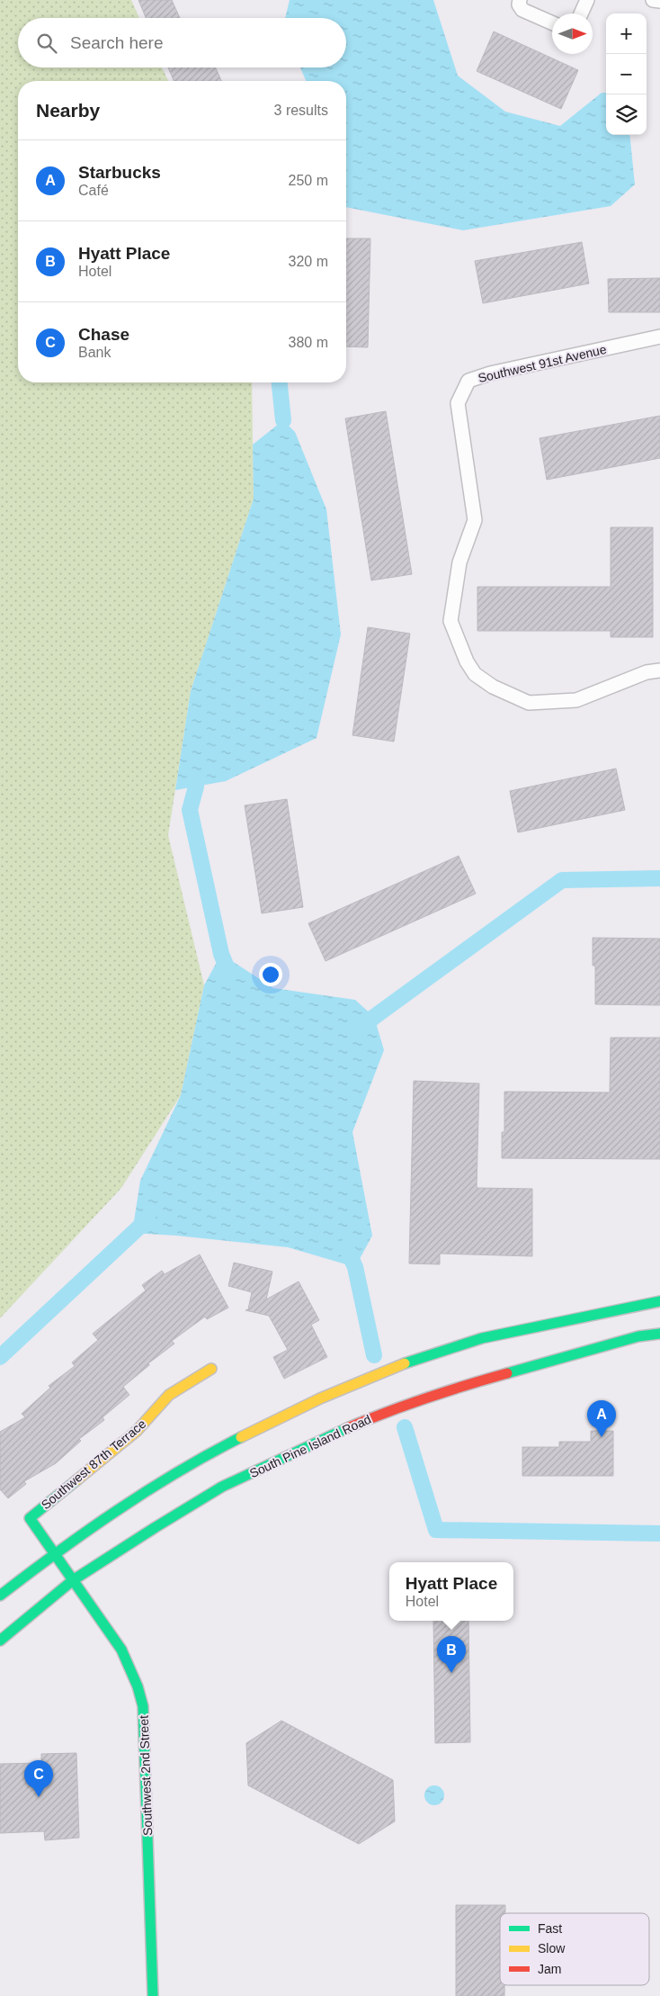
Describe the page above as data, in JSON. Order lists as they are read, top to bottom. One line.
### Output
{"streets":{"main road":["South Pine Island Road","Southwest 87th Terrace","Southwest 2nd Street"],"street":["Southwest 91st Avenue"]},"crossings":[["South Pine Island Road","Southwest 2nd Street"],["Southwest 87th Terrace","Southwest 2nd Street"]],"legend":["Fast","Slow","Jam"],"north":"right","page":{"map_buttons":["+","−"],"search":"Search here","heading":["Nearby","3 results"],"list":[{"mark":"A","name":"Starbucks","note":"Café","value":"250 m"},{"mark":"B","name":"Hyatt Place","note":"Hotel","value":"320 m"},{"mark":"C","name":"Chase","note":"Bank","value":"380 m"}],"pins":["A","B","C"],"popup":["Hyatt Place","Hotel"]}}
